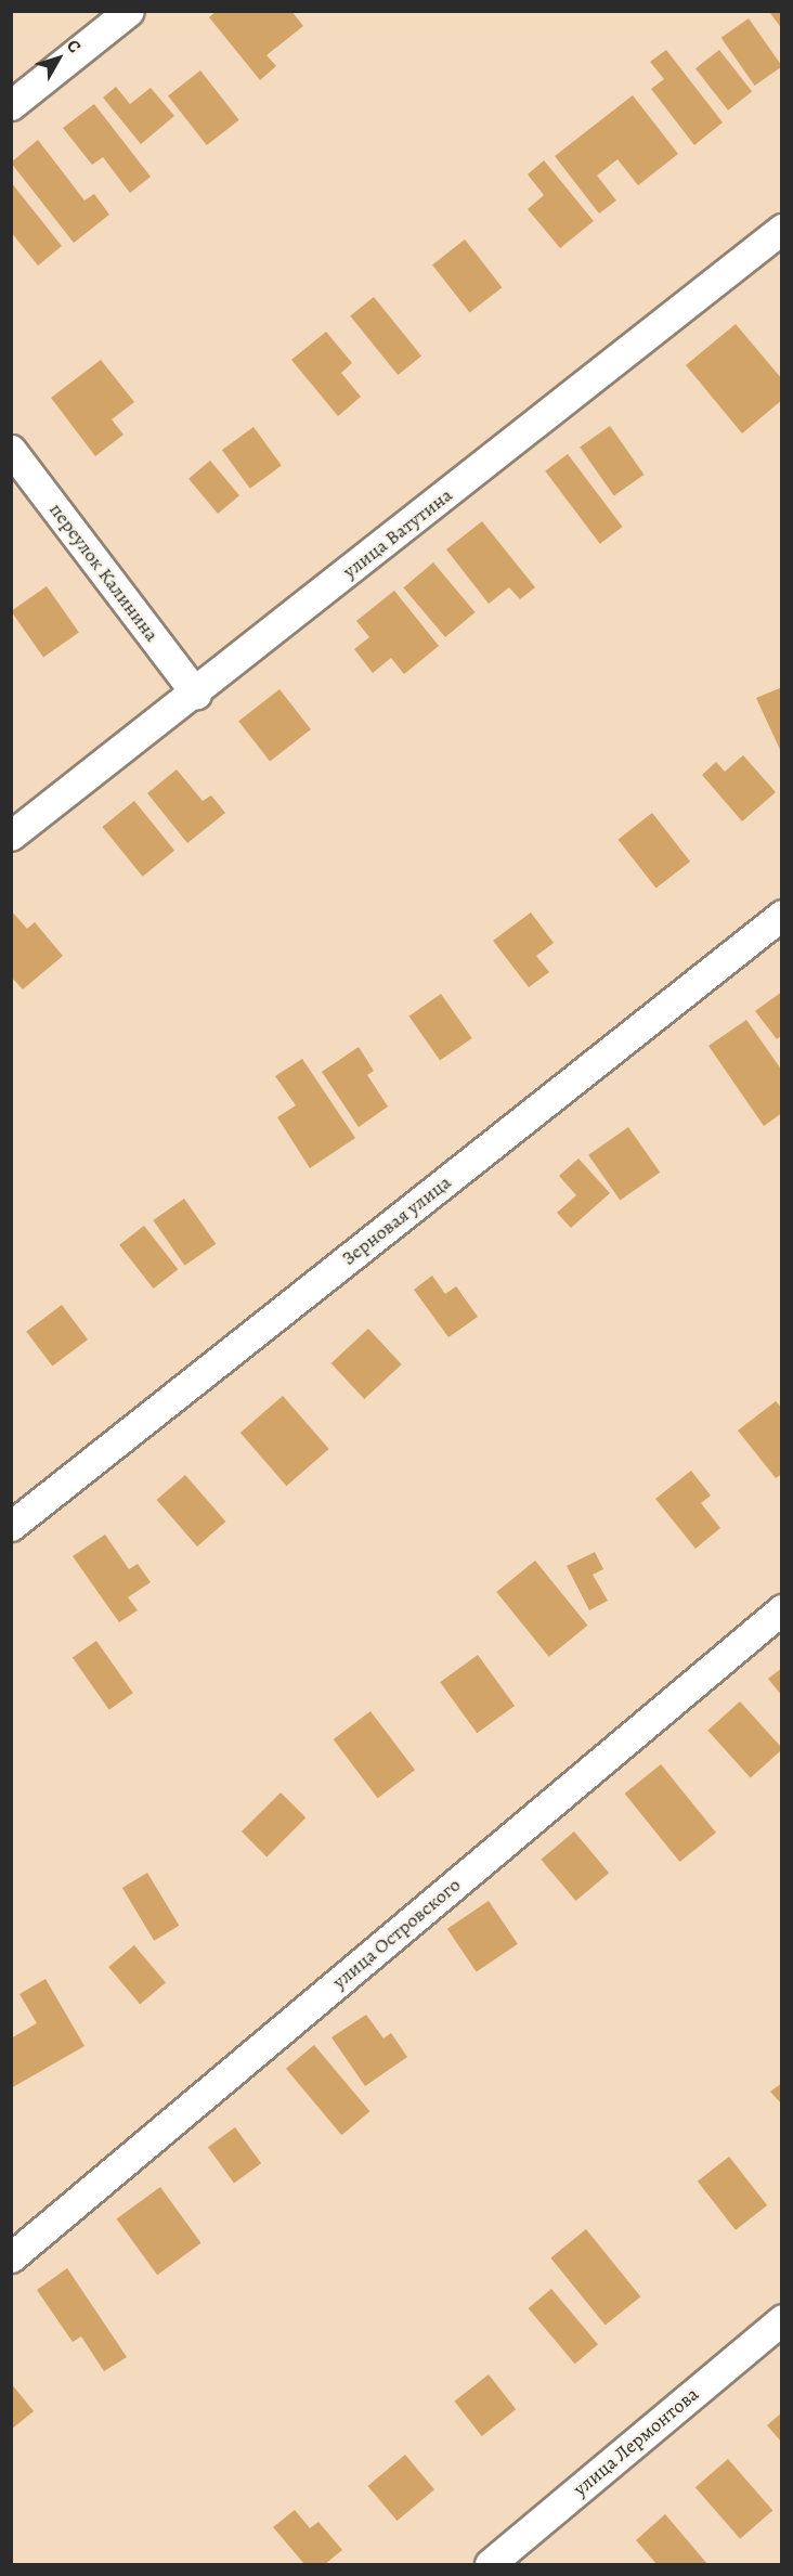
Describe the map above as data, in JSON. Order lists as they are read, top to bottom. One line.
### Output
{"streets":{"street":["улица Ватутина","переулок Калинина","Зерновая улица","улица Островского","улица Лермонтова"]},"crossings":[["улица Ватутина","переулок Калинина"]],"north":"top right"}
